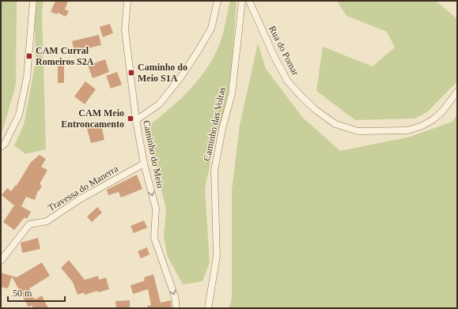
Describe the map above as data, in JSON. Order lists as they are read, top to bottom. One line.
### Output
{"streets":{"street":["Rua do Pomar","Caminho das Voltas","Caminho do Meio","Travessa do Manerra"]},"crossings":[["Caminho do Meio","Travessa do Manerra"]],"one_way":["Caminho do Meio"],"places":{"transit":["CAM Curral Romeiros S2A","Caminho do Meio S1A","CAM Meio Entroncamento"]},"scale_bar":"50 m"}
